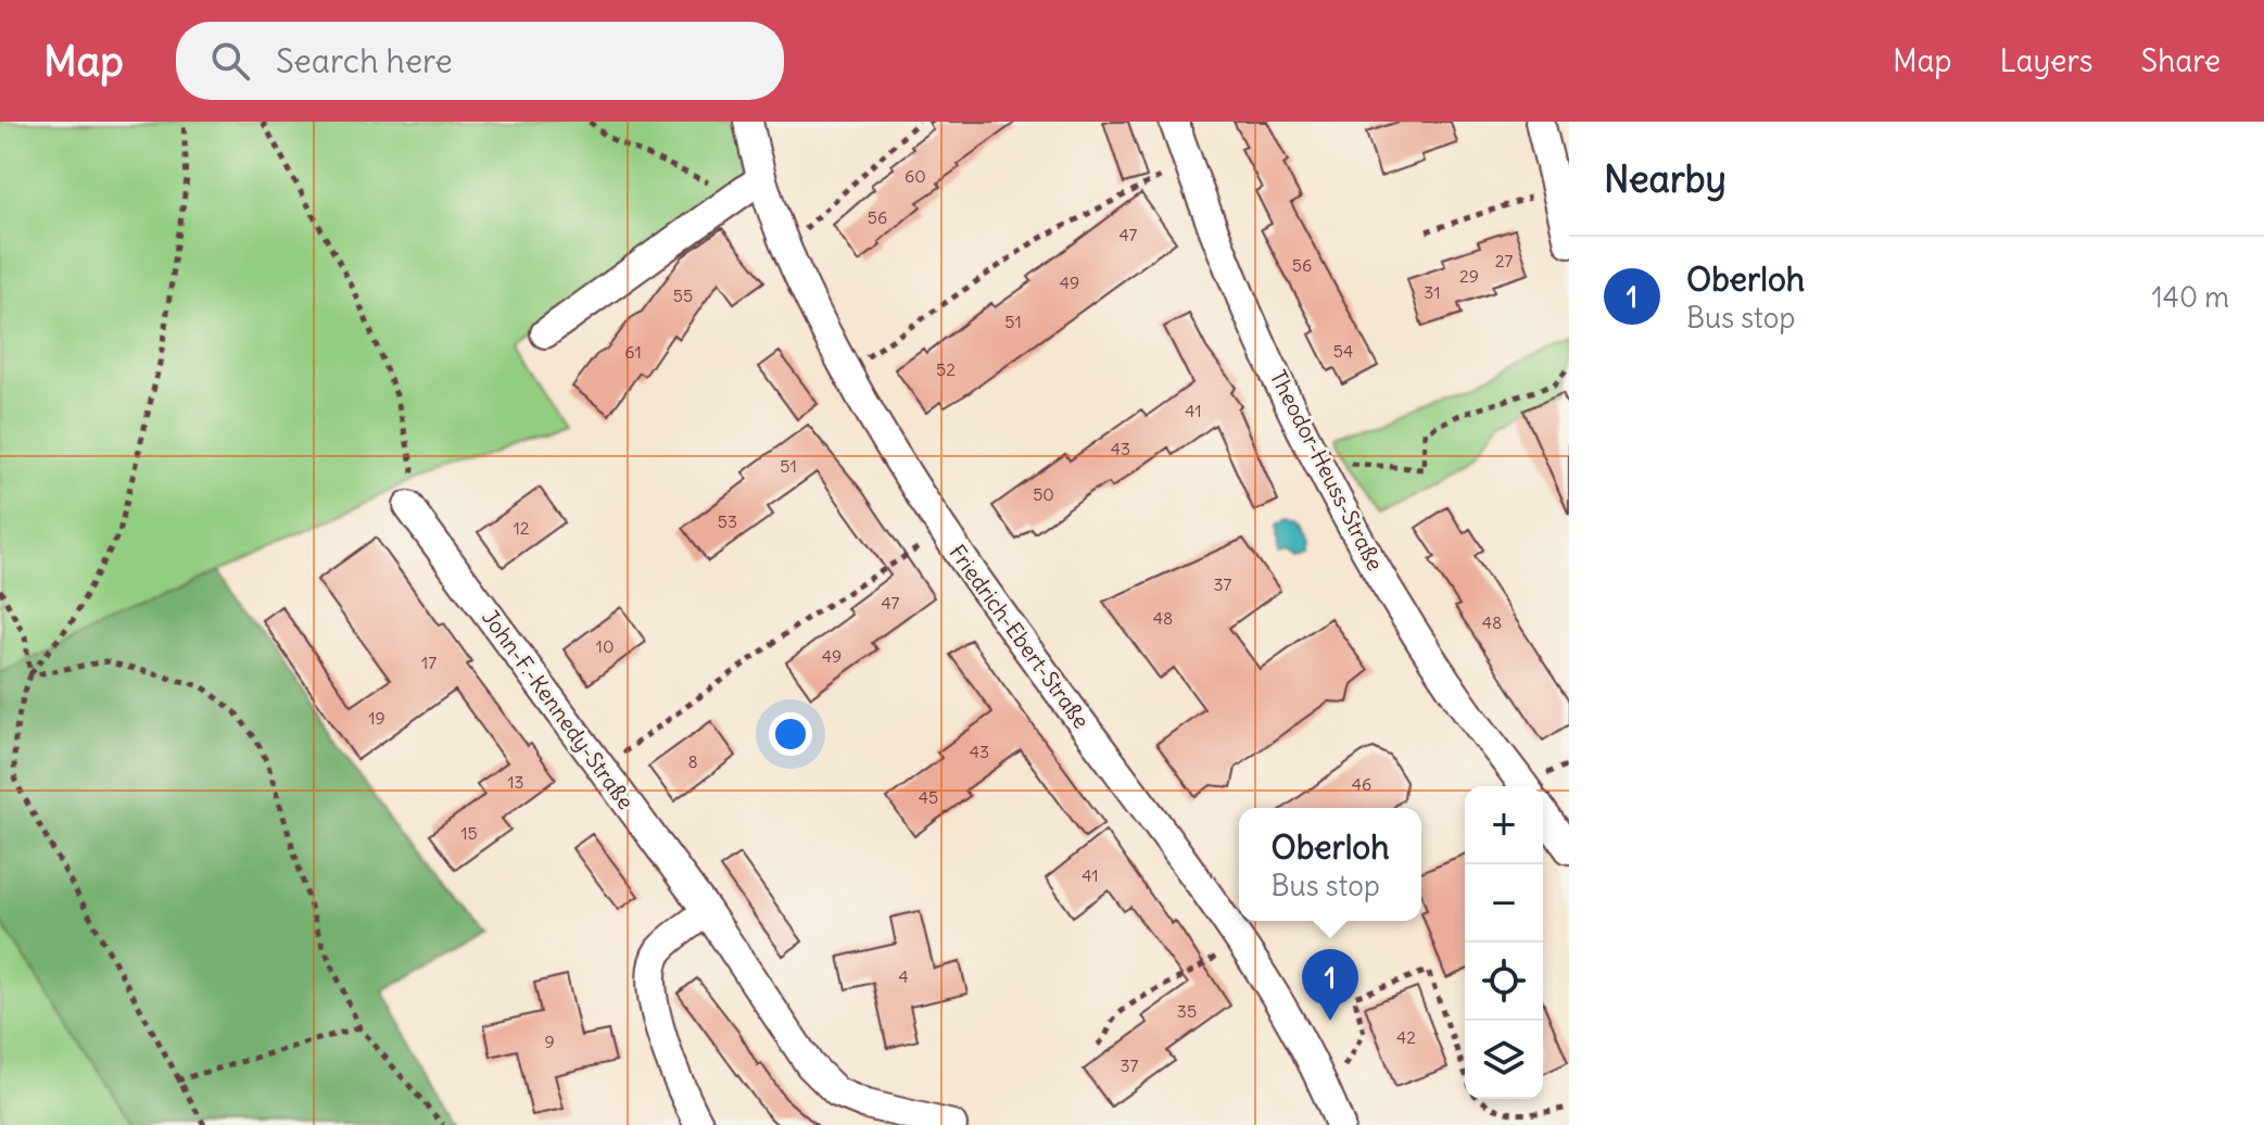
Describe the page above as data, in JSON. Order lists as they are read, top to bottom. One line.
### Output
{"streets":{"street":["Theodor-Heuss-Straße","Friedrich-Ebert-Straße","John-F.-Kennedy-Straße"]},"house_numbers":["60","56","47","27","56","29","49","31","55","51","54","61","52","41","43","51","50","53","12","37","47","48","48","10","49","17","19","43","8","13","46","45","15","41","4","35","42","9","37"],"page":{"header":"Map","search":"Search here","nav":["Map","Layers","Share"],"heading":"Nearby","list":[{"mark":"1","name":"Oberloh","note":"Bus stop","value":"140 m"}],"map_buttons":["+","−"],"popup":["Oberloh","Bus stop"],"pins":"1"}}
